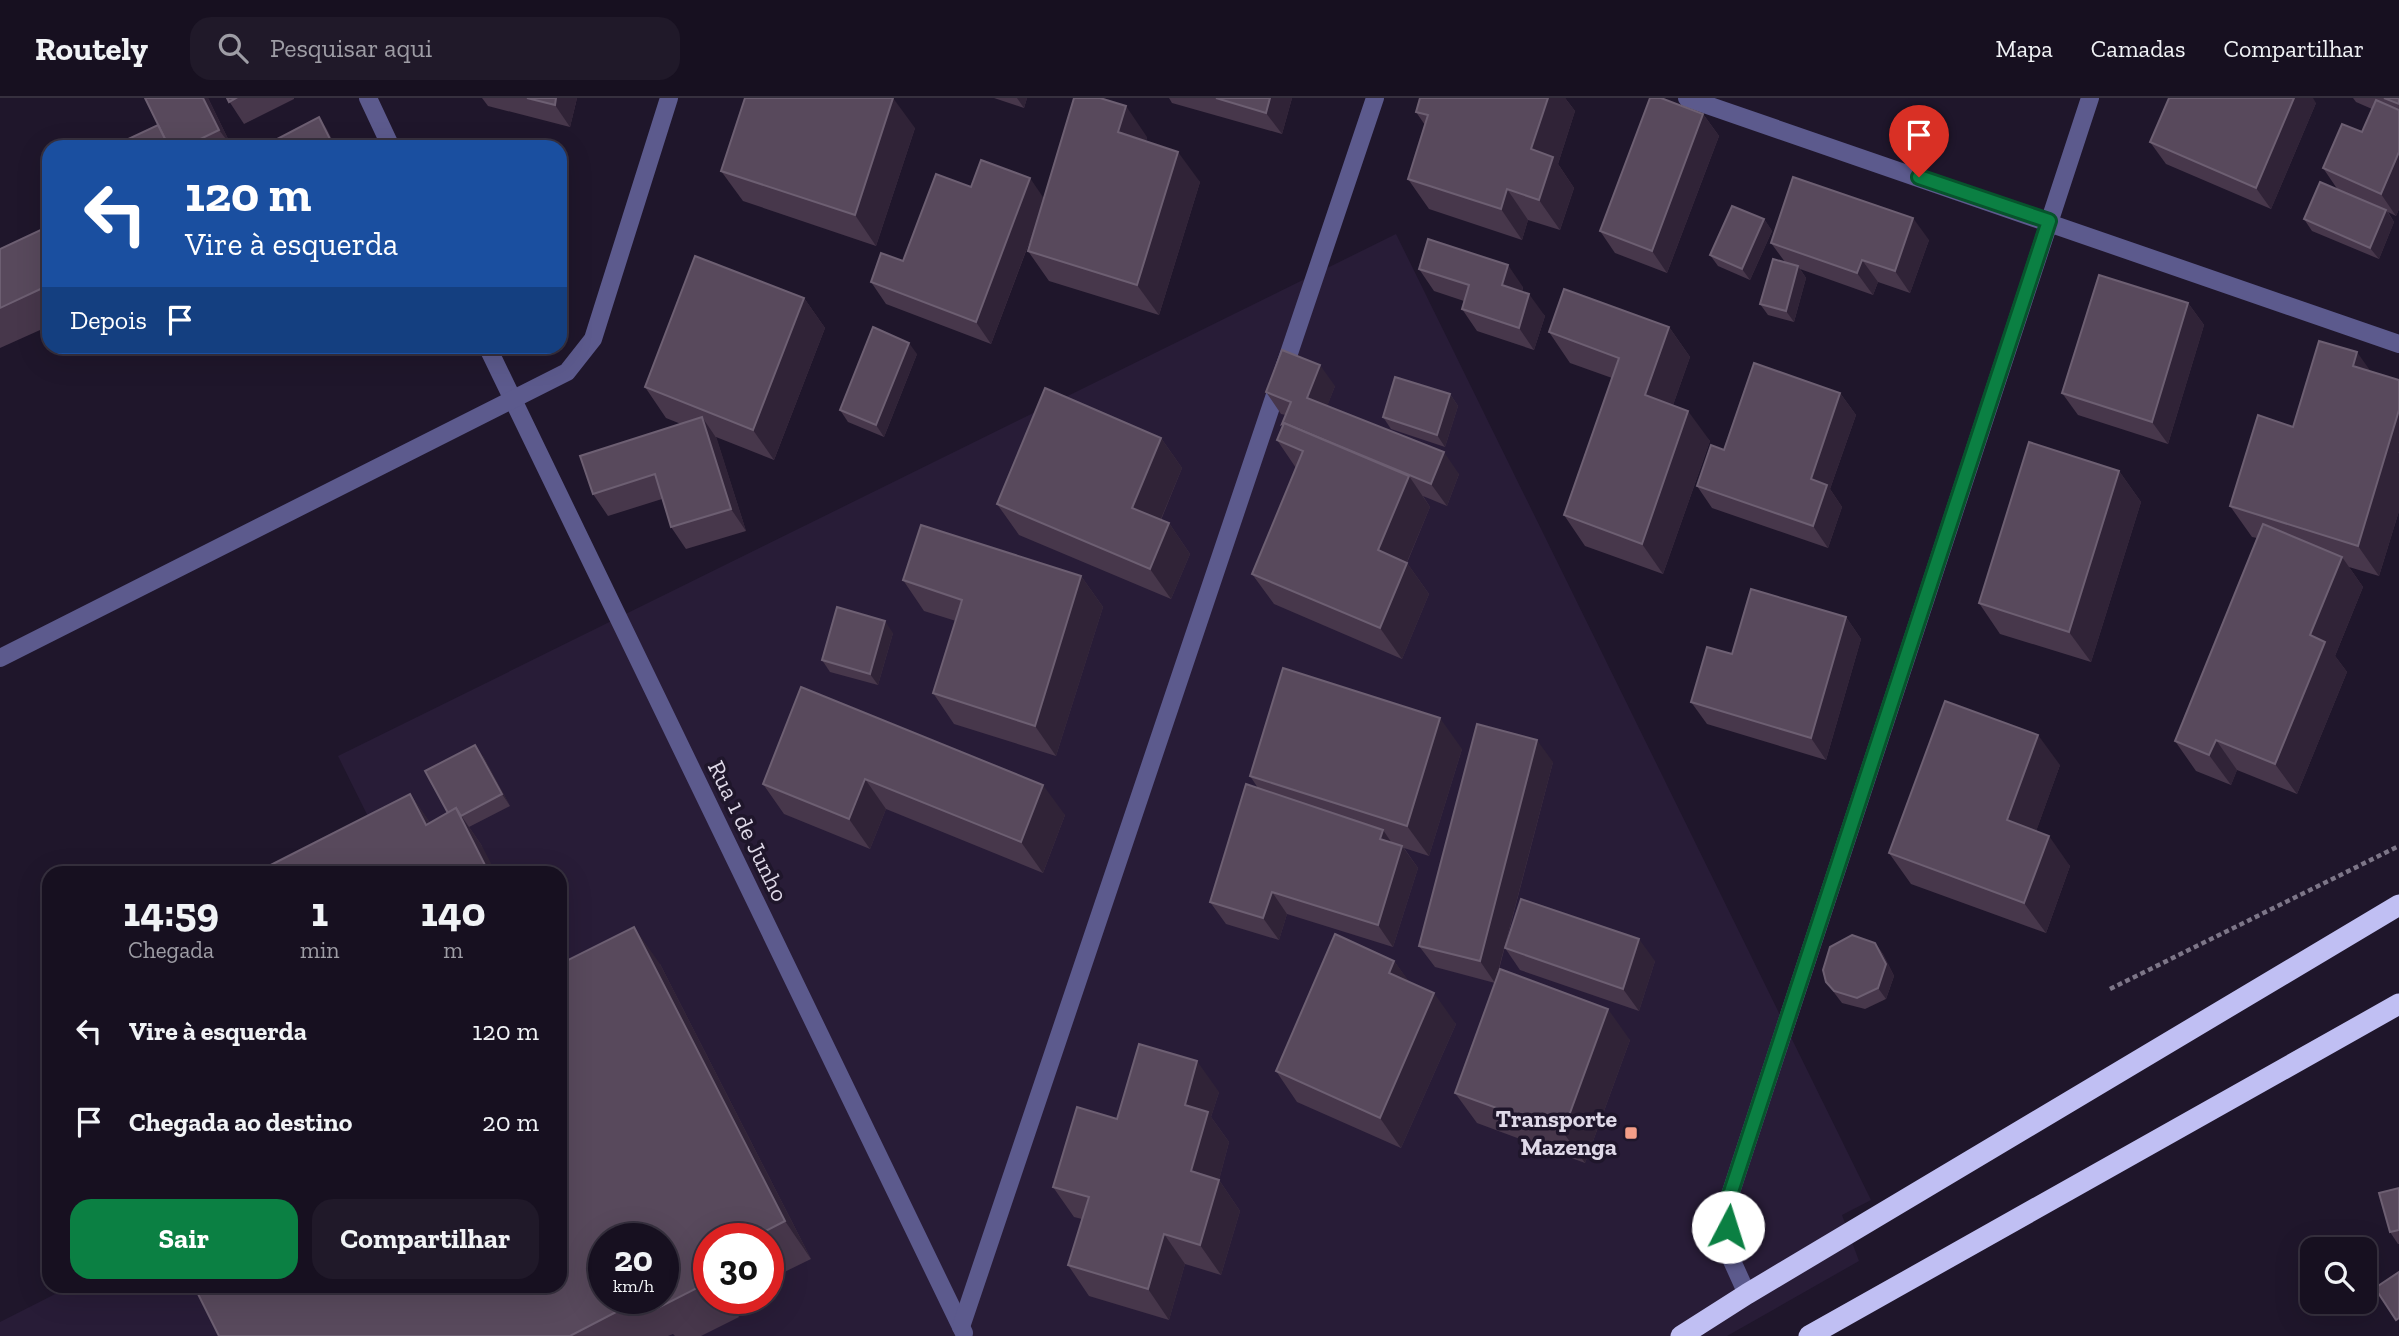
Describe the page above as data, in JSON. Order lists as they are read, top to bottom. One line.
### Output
{"streets":{"street":["Rua 1 de Junho"]},"places":{"transit":["Transporte Mazenga"]},"page":{"header":"Routely","search":"Pesquisar aqui","nav":["Mapa","Camadas","Compartilhar"],"turn":["120 m","Vire à esquerda"],"then":"Depois","eta":["14:59","Chegada","1","min","140","m"],"list":[{"name":"Vire à esquerda","value":"120 m"},{"name":"Chegada ao destino","value":"20 m"}],"buttons":["Sair","Compartilhar"],"speed":"20 km/h","limit":"30"}}
